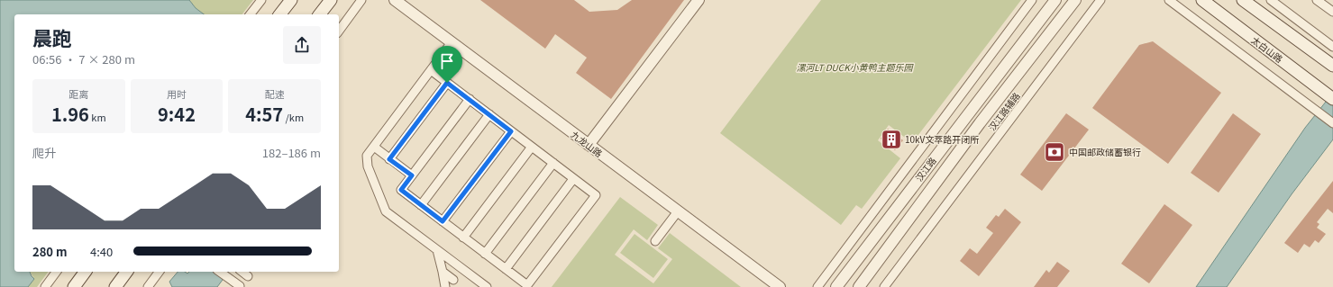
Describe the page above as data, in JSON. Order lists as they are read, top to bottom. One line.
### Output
{"streets":{"main road":["太白山路"],"street":["汉江路辅路","九龙山路","汉江路"]},"parks":["漯河LT DUCK小黄鸭主题乐园"],"places":{"building":["10kV文萃路开闭所"],"bank":["中国邮政储蓄银行"]},"page":{"heading":["晨跑","06:56 · 7 × 280 m"],"stats":[["距离","1.96 km"],["用时","9:42"],["配速","4:57 /km"]],"chart":["爬升","182–186 m"],"list":[{"name":"280 m","note":"4:40"}]}}
